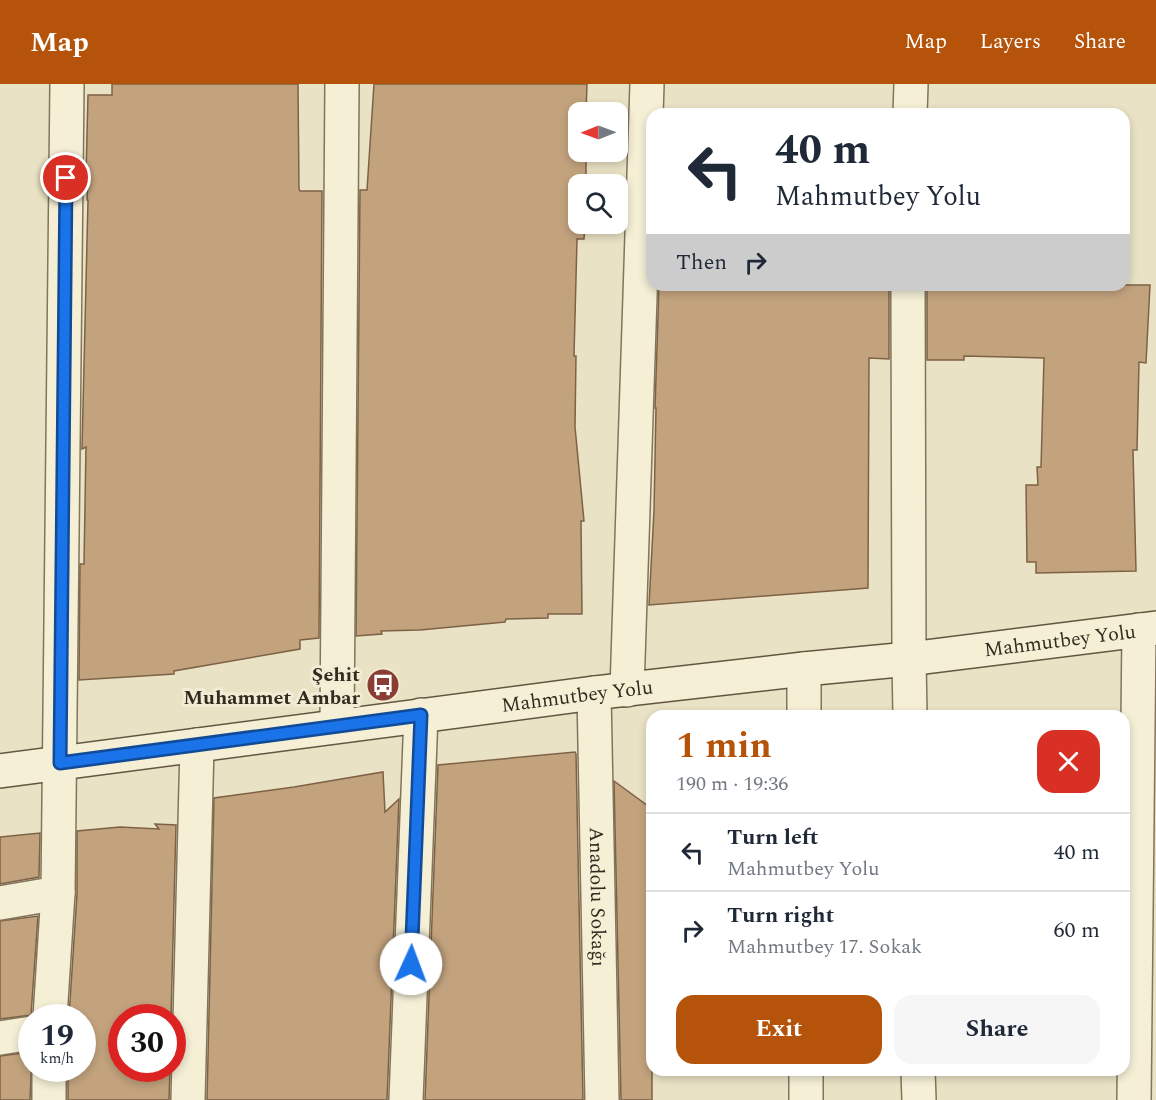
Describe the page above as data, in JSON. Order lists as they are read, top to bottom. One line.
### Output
{"streets":{"street":["Mahmutbey Yolu","Anadolu Sokağı"]},"crossings":[["Mahmutbey Yolu","Anadolu Sokağı"]],"places":{"bus stop":["Şehit Muhammet Ambar"]},"north":"left","page":{"header":"Map","nav":["Map","Layers","Share"],"turn":["40 m","Mahmutbey Yolu"],"then":"Then","heading":["1 min","190 m · 19:36"],"list":[{"name":"Turn left","note":"Mahmutbey Yolu","value":"40 m"},{"name":"Turn right","note":"Mahmutbey 17. Sokak","value":"60 m"}],"buttons":["Exit","Share"],"speed":"19 km/h","limit":"30"}}
